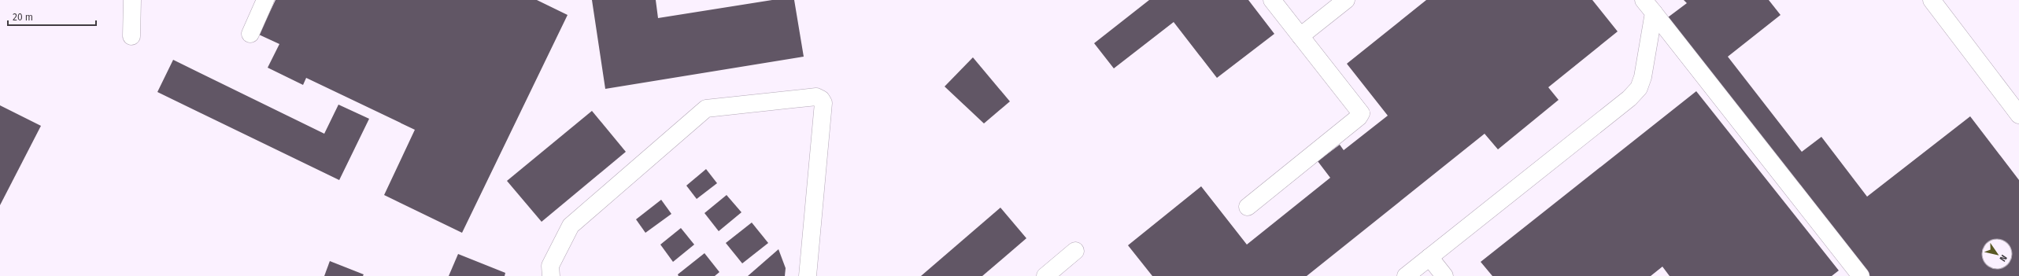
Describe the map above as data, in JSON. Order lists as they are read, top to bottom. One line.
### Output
{"scale_bar":"20 m","north":"bottom right"}
